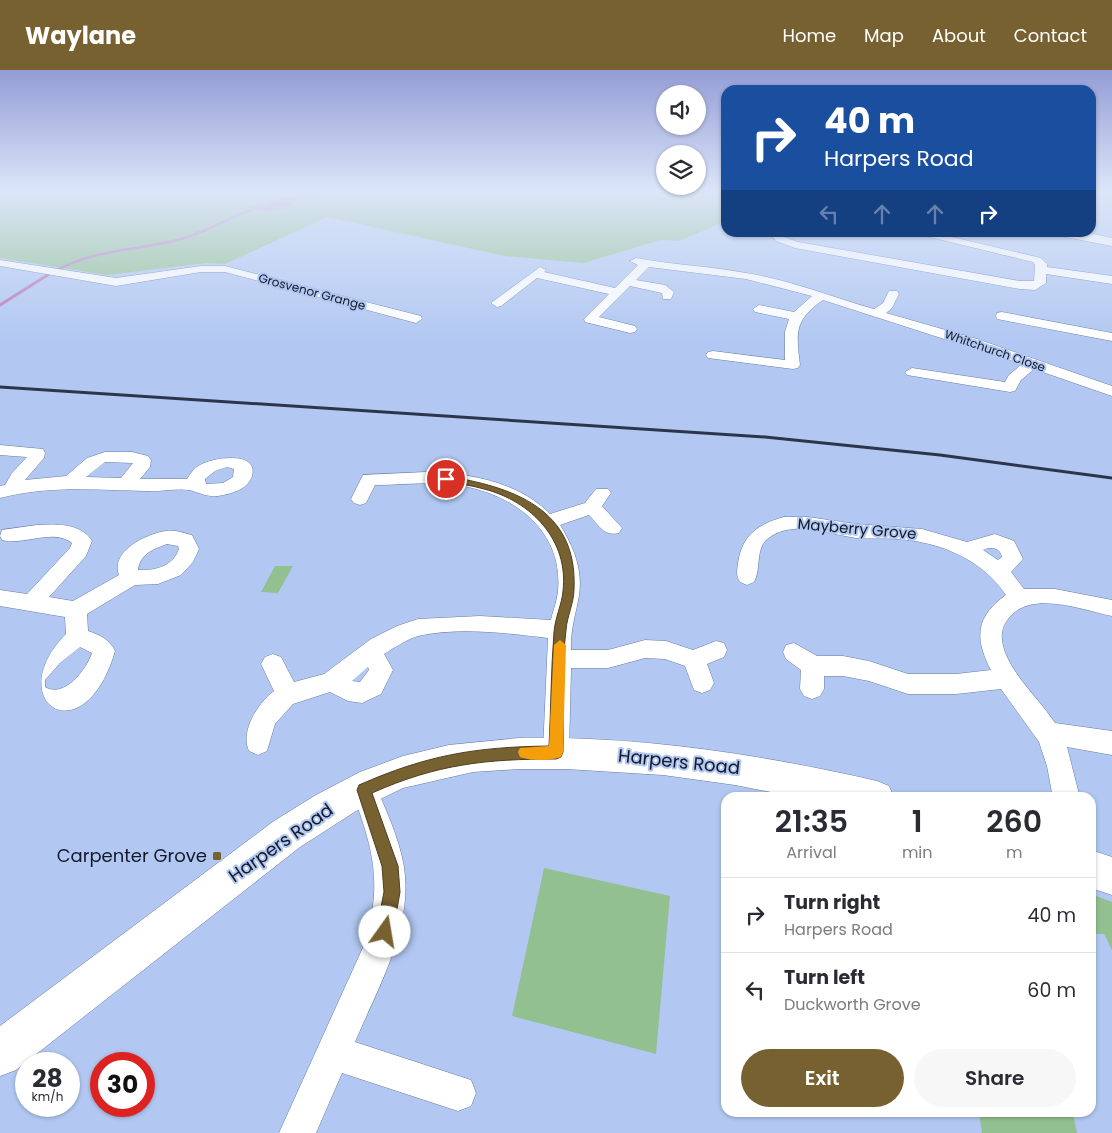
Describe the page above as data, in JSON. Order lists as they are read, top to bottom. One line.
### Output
{"streets":{"street":["Grosvenor Grange","Whitchurch Close","Mayberry Grove","Harpers Road"]},"places":{"transit":["Carpenter Grove"]},"page":{"header":"Waylane","nav":["Home","Map","About","Contact"],"turn":["40 m","Harpers Road"],"eta":["21:35","Arrival","1","min","260","m"],"list":[{"name":"Turn right","note":"Harpers Road","value":"40 m"},{"name":"Turn left","note":"Duckworth Grove","value":"60 m"}],"buttons":["Exit","Share"],"speed":"28 km/h","limit":"30"}}
